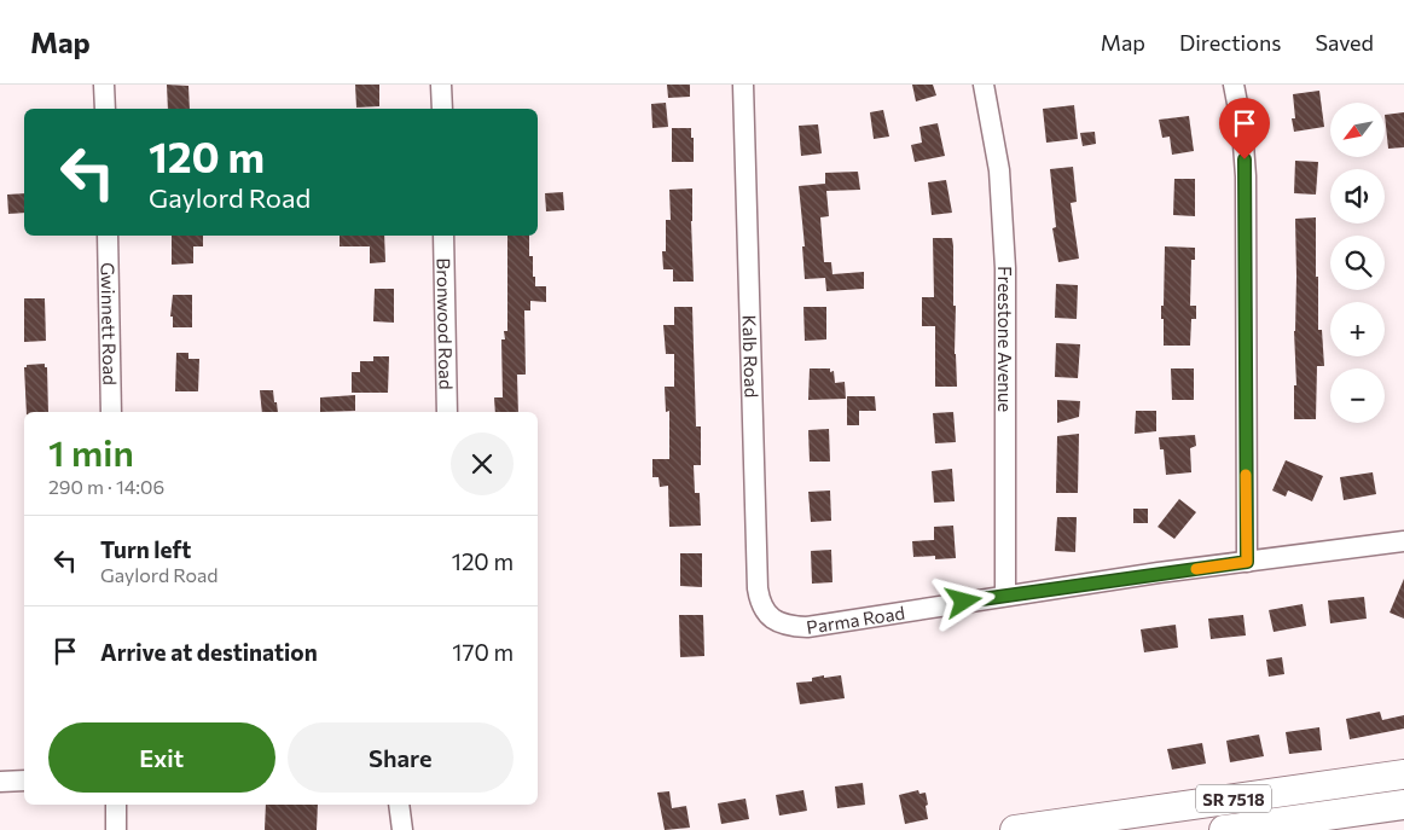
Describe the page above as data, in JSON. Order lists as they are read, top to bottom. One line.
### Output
{"streets":{"highway":["SR 7518"],"street":["Gwinnett Road","Bronwood Road","Freestone Avenue","Kalb Road","Parma Road"]},"crossings":[["Freestone Avenue","Parma Road"],["Kalb Road","Parma Road"]],"north":"bottom left","page":{"header":"Map","nav":["Map","Directions","Saved"],"map_buttons":["+","−"],"turn":["120 m","Gaylord Road"],"heading":["1 min","290 m · 14:06"],"list":[{"name":"Turn left","note":"Gaylord Road","value":"120 m"},{"name":"Arrive at destination","value":"170 m"}],"buttons":["Exit","Share"]}}
